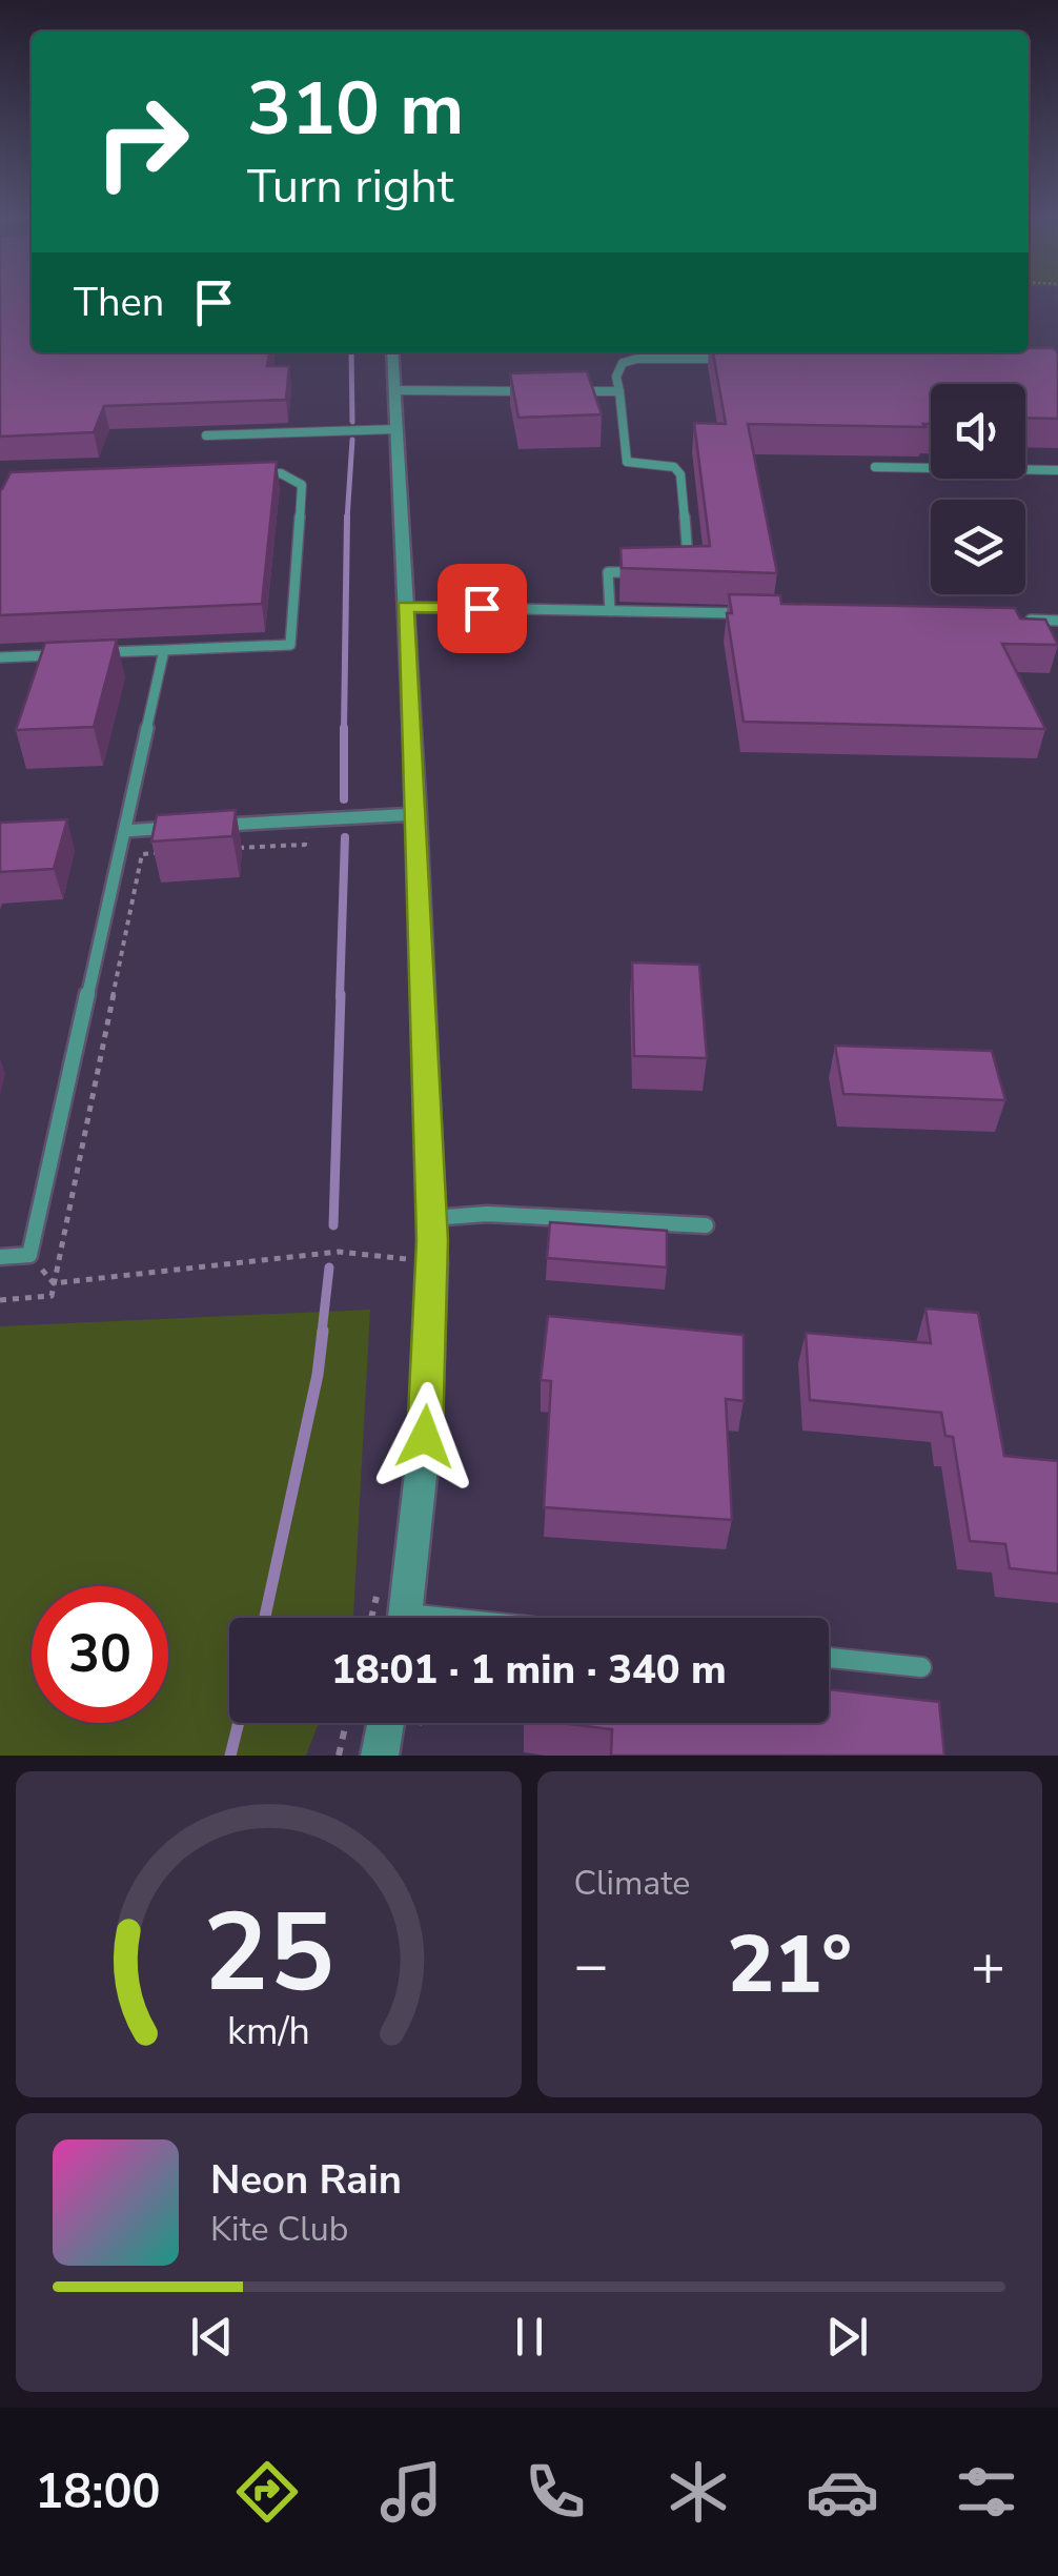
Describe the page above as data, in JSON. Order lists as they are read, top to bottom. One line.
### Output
{"page":{"turn":["310 m","Turn right"],"then":"Then","limit":"30","trip":"18:01 · 1 min · 340 m","tile":"Climate","heat":["−","21°","+"],"song":["Neon Rain","Kite Club"],"tabs":"18:00","gauge":["25","km/h"]}}
